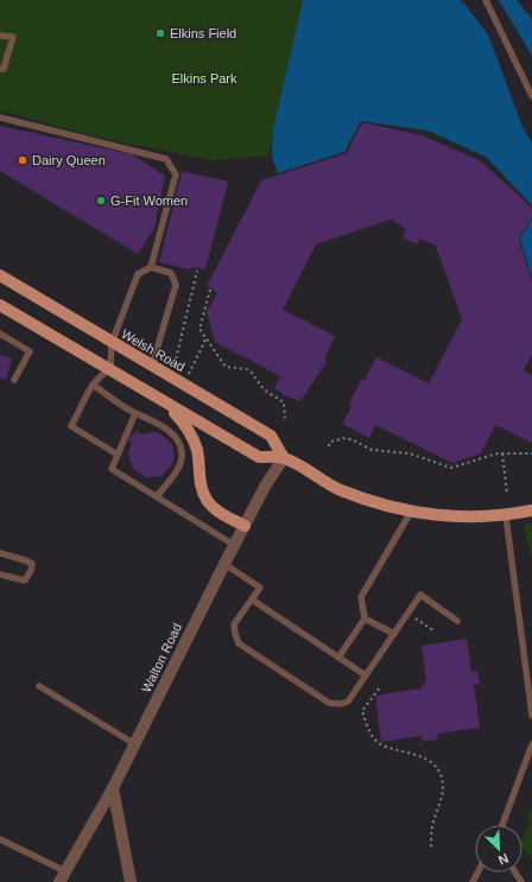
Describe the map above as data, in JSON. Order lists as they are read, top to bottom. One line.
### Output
{"streets":{"main road":["Welsh Road"],"street":["Walton Road"]},"crossings":[["Welsh Road","Walton Road"]],"parks":["Elkins Park"],"places":["Elkins Field","Dairy Queen","G-Fit Women"],"north":"bottom right"}
